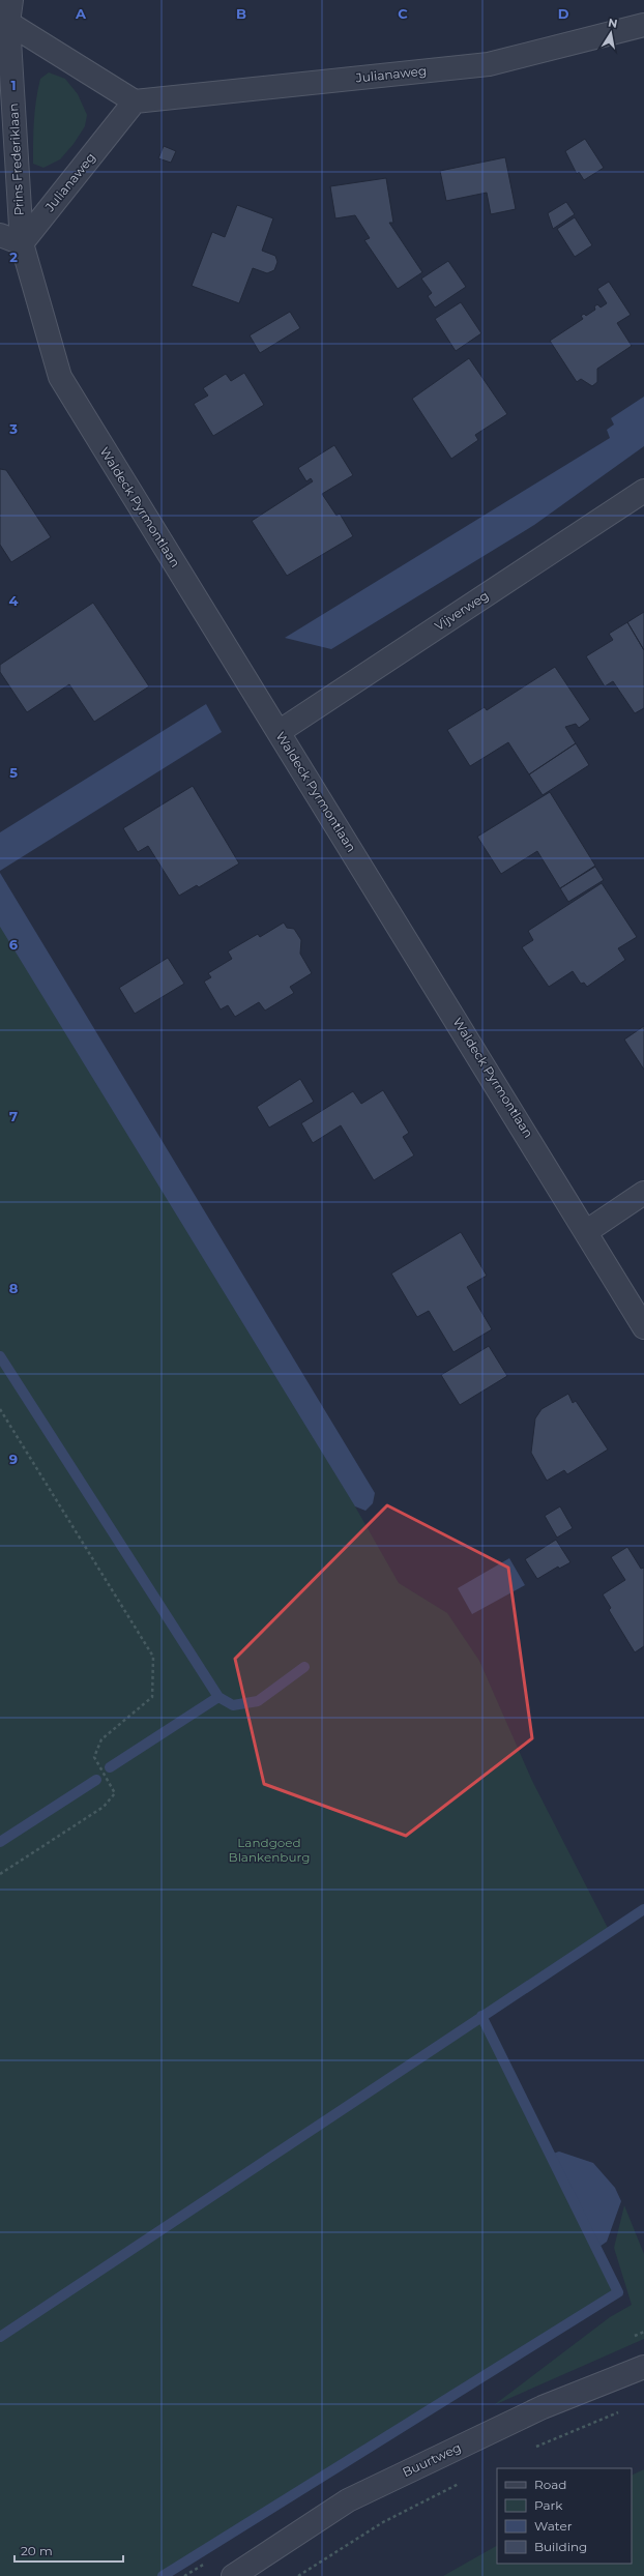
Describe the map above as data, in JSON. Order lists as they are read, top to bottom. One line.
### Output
{"streets":{"street":["Julianaweg","Prins Frederiklaan","Waldeck Pyrmontlaan","Vijverweg","Buurtweg"]},"crossings":[["Julianaweg","Prins Frederiklaan"],["Julianaweg","Waldeck Pyrmontlaan"],["Prins Frederiklaan","Waldeck Pyrmontlaan"],["Waldeck Pyrmontlaan","Vijverweg"]],"parks":["Landgoed Blankenburg"],"legend":["Road","Park","Water","Building"],"scale_bar":"20 m","north":"top","grid":{"columns":["A","B","C","D"],"rows":["1","2","3","4","5","6","7","8","9"]}}
